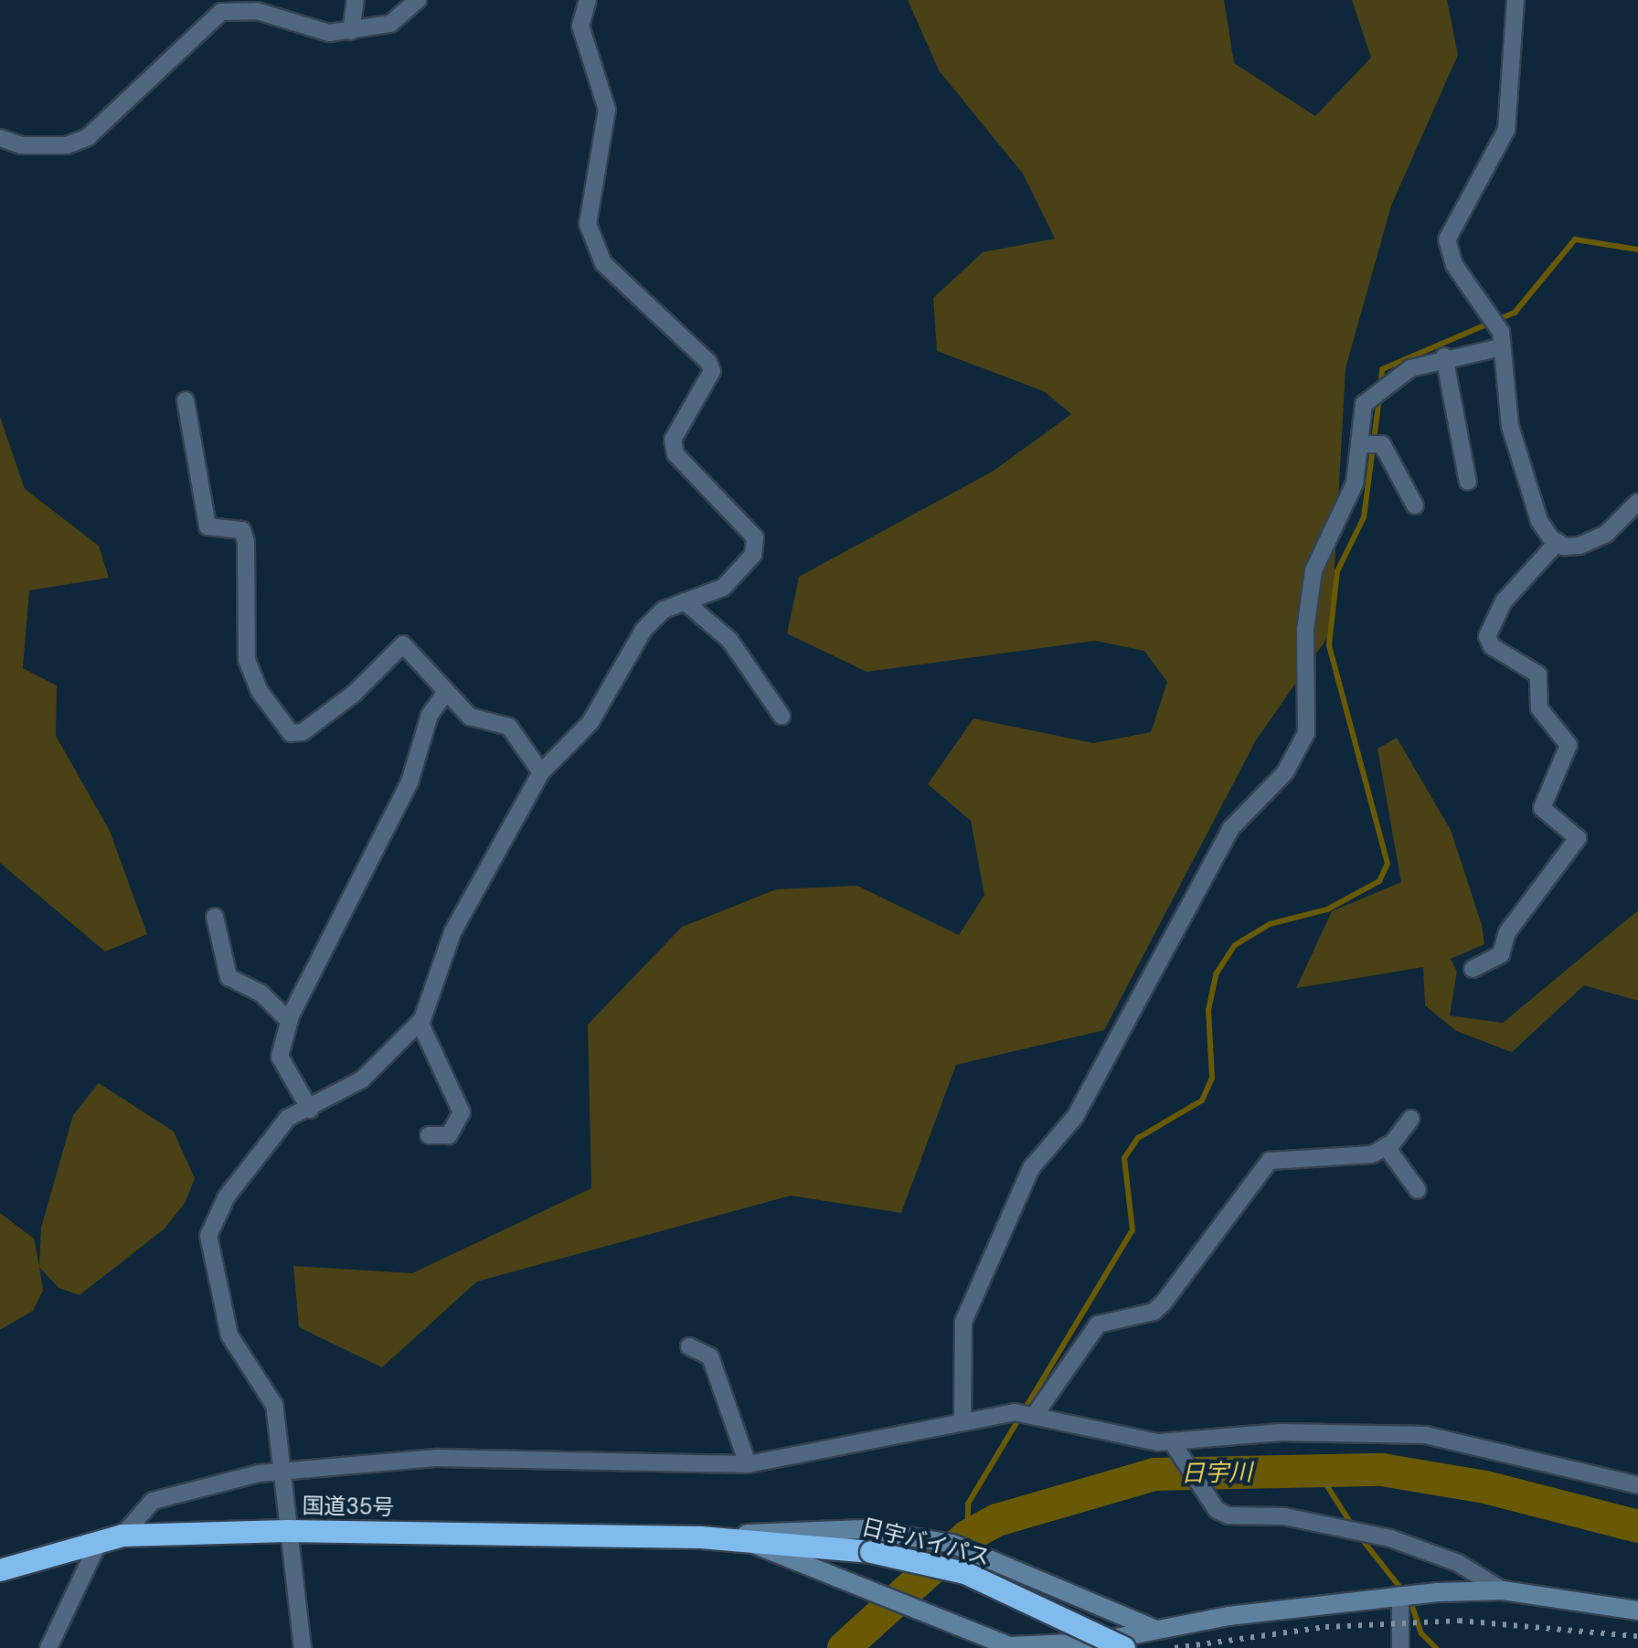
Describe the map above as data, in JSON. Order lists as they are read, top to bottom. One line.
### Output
{"streets":{"highway":["国道35号","日宇バイパス"]},"crossings":[["国道35号","日宇バイパス"]],"water":["日宇川"]}
